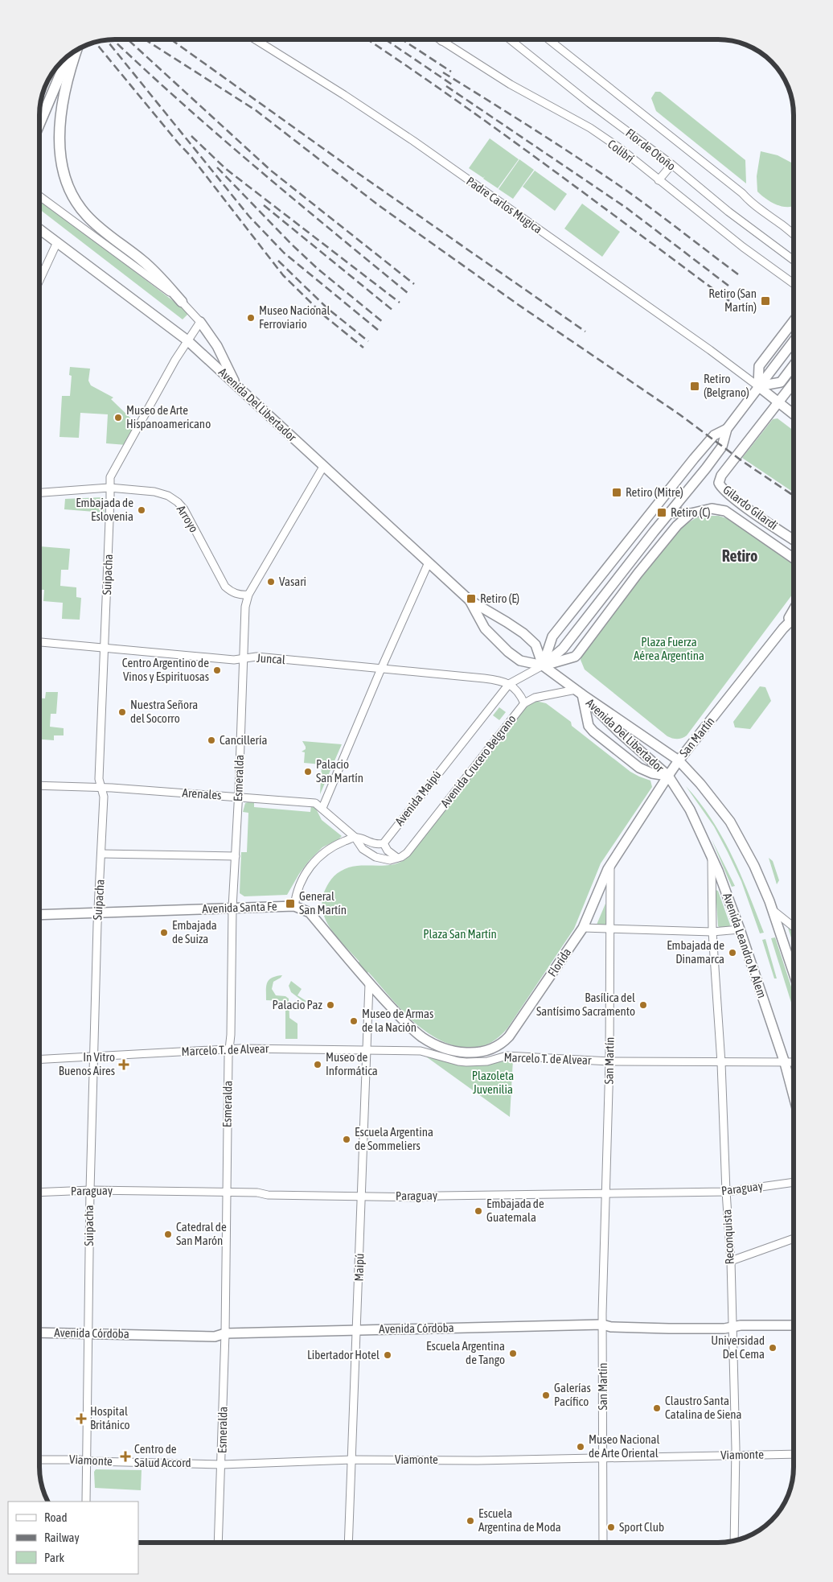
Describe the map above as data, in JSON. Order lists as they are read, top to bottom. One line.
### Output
{"streets":{"main road":["Avenida Del Libertador","Gilardo Gilardi","San Martín","Avenida Santa Fe","Avenida Leandro N. Alem","Florida","Avenida Córdoba"],"street":["Flor de Otoño","Colibrí","Padre Carlos Mugica","Arroyo","Suipacha","Juncal","Avenida Crucero Belgrano","Esmeralda","Arenales","Avenida Maipú","Marcelo T. de Alvear","Paraguay","Reconquista","Maipú","Viamonte"]},"crossings":[["Avenida Del Libertador","Suipacha"],["Avenida Del Libertador","San Martín"],["Avenida Del Libertador","Avenida Crucero Belgrano"],["Avenida Del Libertador","Avenida Maipú"],["Avenida Del Libertador","Avenida Leandro N. Alem"],["Arroyo","Suipacha"],["Suipacha","Juncal"],["Suipacha","Arenales"],["Suipacha","Avenida Santa Fe"],["Suipacha","Marcelo T. de Alvear"],["Suipacha","Paraguay"],["Suipacha","Avenida Córdoba"],["Suipacha","Viamonte"],["Juncal","Esmeralda"],["Juncal","Avenida Maipú"],["San Martín","Avenida Leandro N. Alem"],["San Martín","Florida"],["San Martín","Marcelo T. de Alvear"],["San Martín","Paraguay"],["San Martín","Avenida Córdoba"],["San Martín","Viamonte"],["Avenida Crucero Belgrano","Arenales"],["Esmeralda","Arenales"],["Esmeralda","Avenida Santa Fe"],["Esmeralda","Marcelo T. de Alvear"],["Esmeralda","Paraguay"],["Esmeralda","Avenida Córdoba"],["Esmeralda","Viamonte"],["Avenida Santa Fe","Florida"],["Avenida Santa Fe","Maipú"],["Avenida Leandro N. Alem","Marcelo T. de Alvear"],["Avenida Leandro N. Alem","Reconquista"],["Marcelo T. de Alvear","Reconquista"],["Marcelo T. de Alvear","Maipú"],["Paraguay","Reconquista"],["Paraguay","Maipú"],["Reconquista","Avenida Córdoba"],["Reconquista","Viamonte"],["Maipú","Avenida Córdoba"],["Maipú","Viamonte"]],"districts":["Retiro"],"parks":["Plaza Fuerza Aérea Argentina","Plaza San Martín","Plazoleta Juvenilia"],"places":{"transit":["Retiro (San Martín)","Retiro (Belgrano)","Retiro (Mitre)","Retiro (C)","Retiro (E)","General San Martín"],"other":["Museo Nacional Ferroviario","Museo de Arte Hispanoamericano","Embajada de Eslovenia","Vasari","Centro Argentino de Vinos y Espirituosas","Nuestra Señora del Socorro","Cancillería","Palacio San Martín","Embajada de Suiza","Embajada de Dinamarca","Palacio Paz","Basílica del Santísimo Sacramento","Museo de Armas de la Nación","Museo de Informática","Escuela Argentina de Sommeliers","Embajada de Guatemala","Catedral de San Marón","Universidad Del Cema","Escuela Argentina de Tango","Libertador Hotel","Galerías Pacífico","Claustro Santa Catalina de Siena","Museo Nacional de Arte Oriental","Escuela Argentina de Moda","Sport Club"],"health":["In Vitro Buenos Aires","Hospital Británico","Centro de Salud Accord"]},"legend":["Road","Railway","Park"]}
